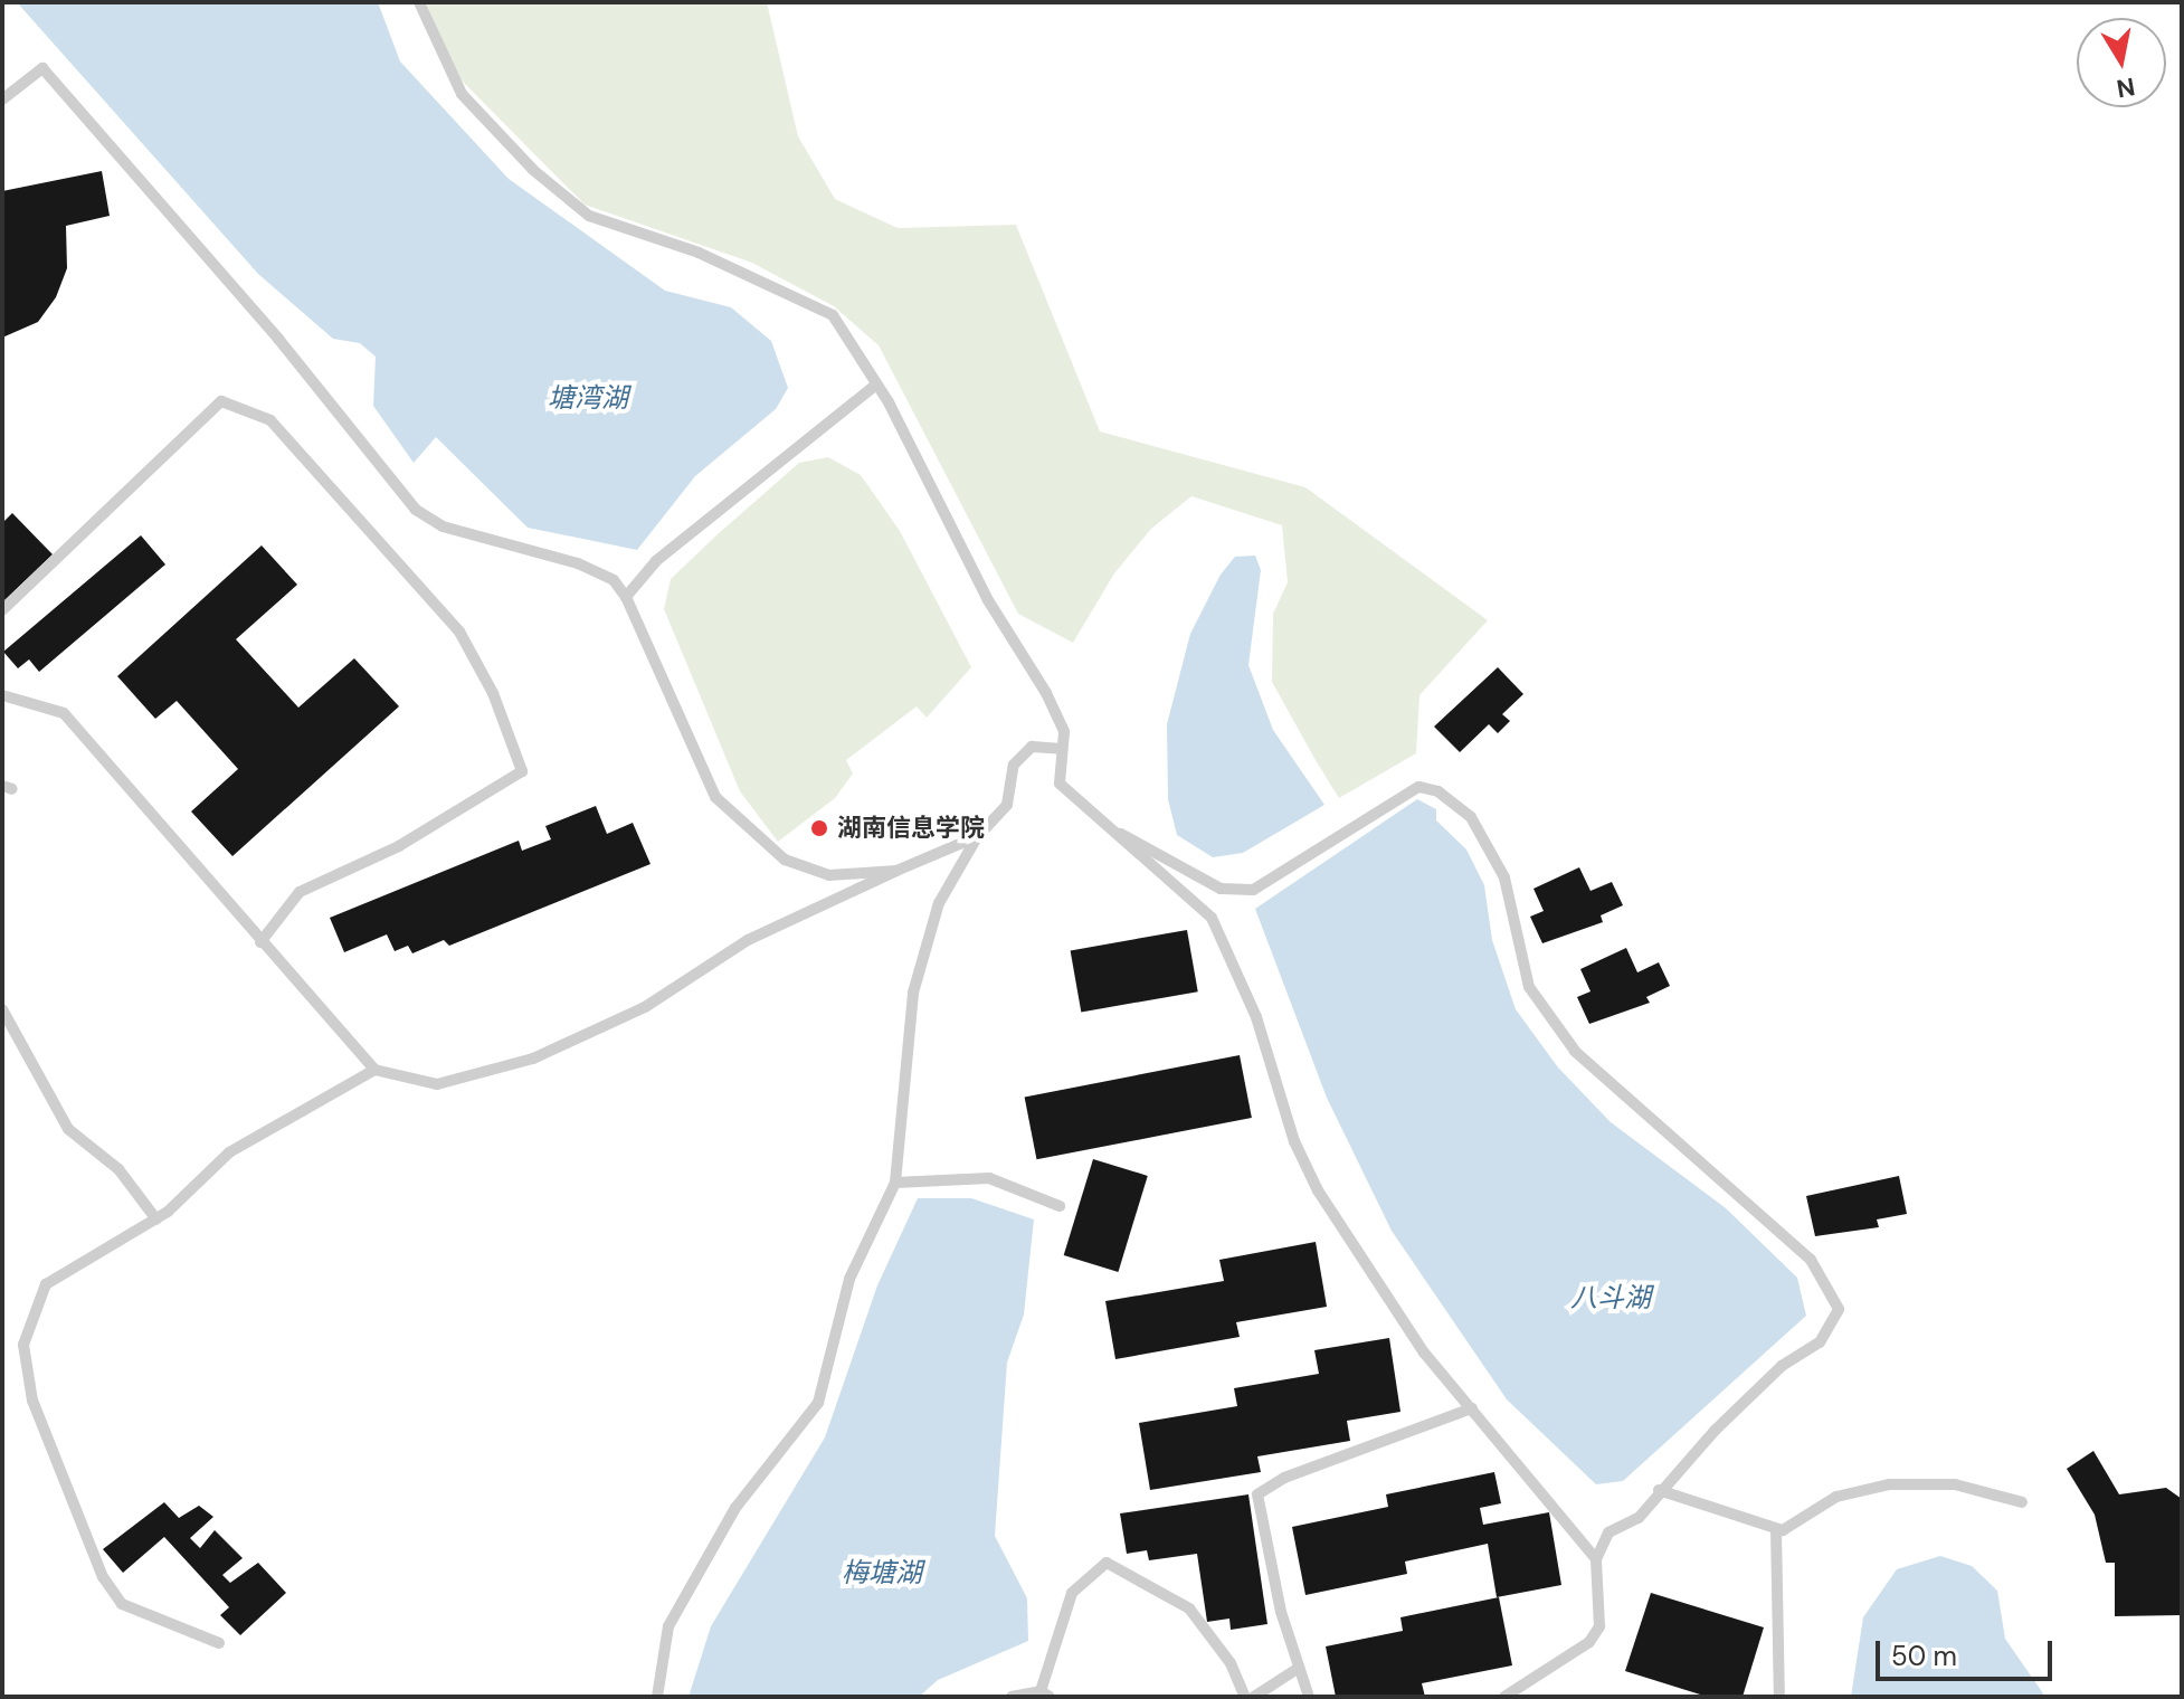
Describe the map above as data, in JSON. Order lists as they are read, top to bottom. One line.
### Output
{"water":["塘湾湖","八斗湖","梅塘湖"],"places":["湖南信息学院"],"scale_bar":"50 m","north":"bottom"}
